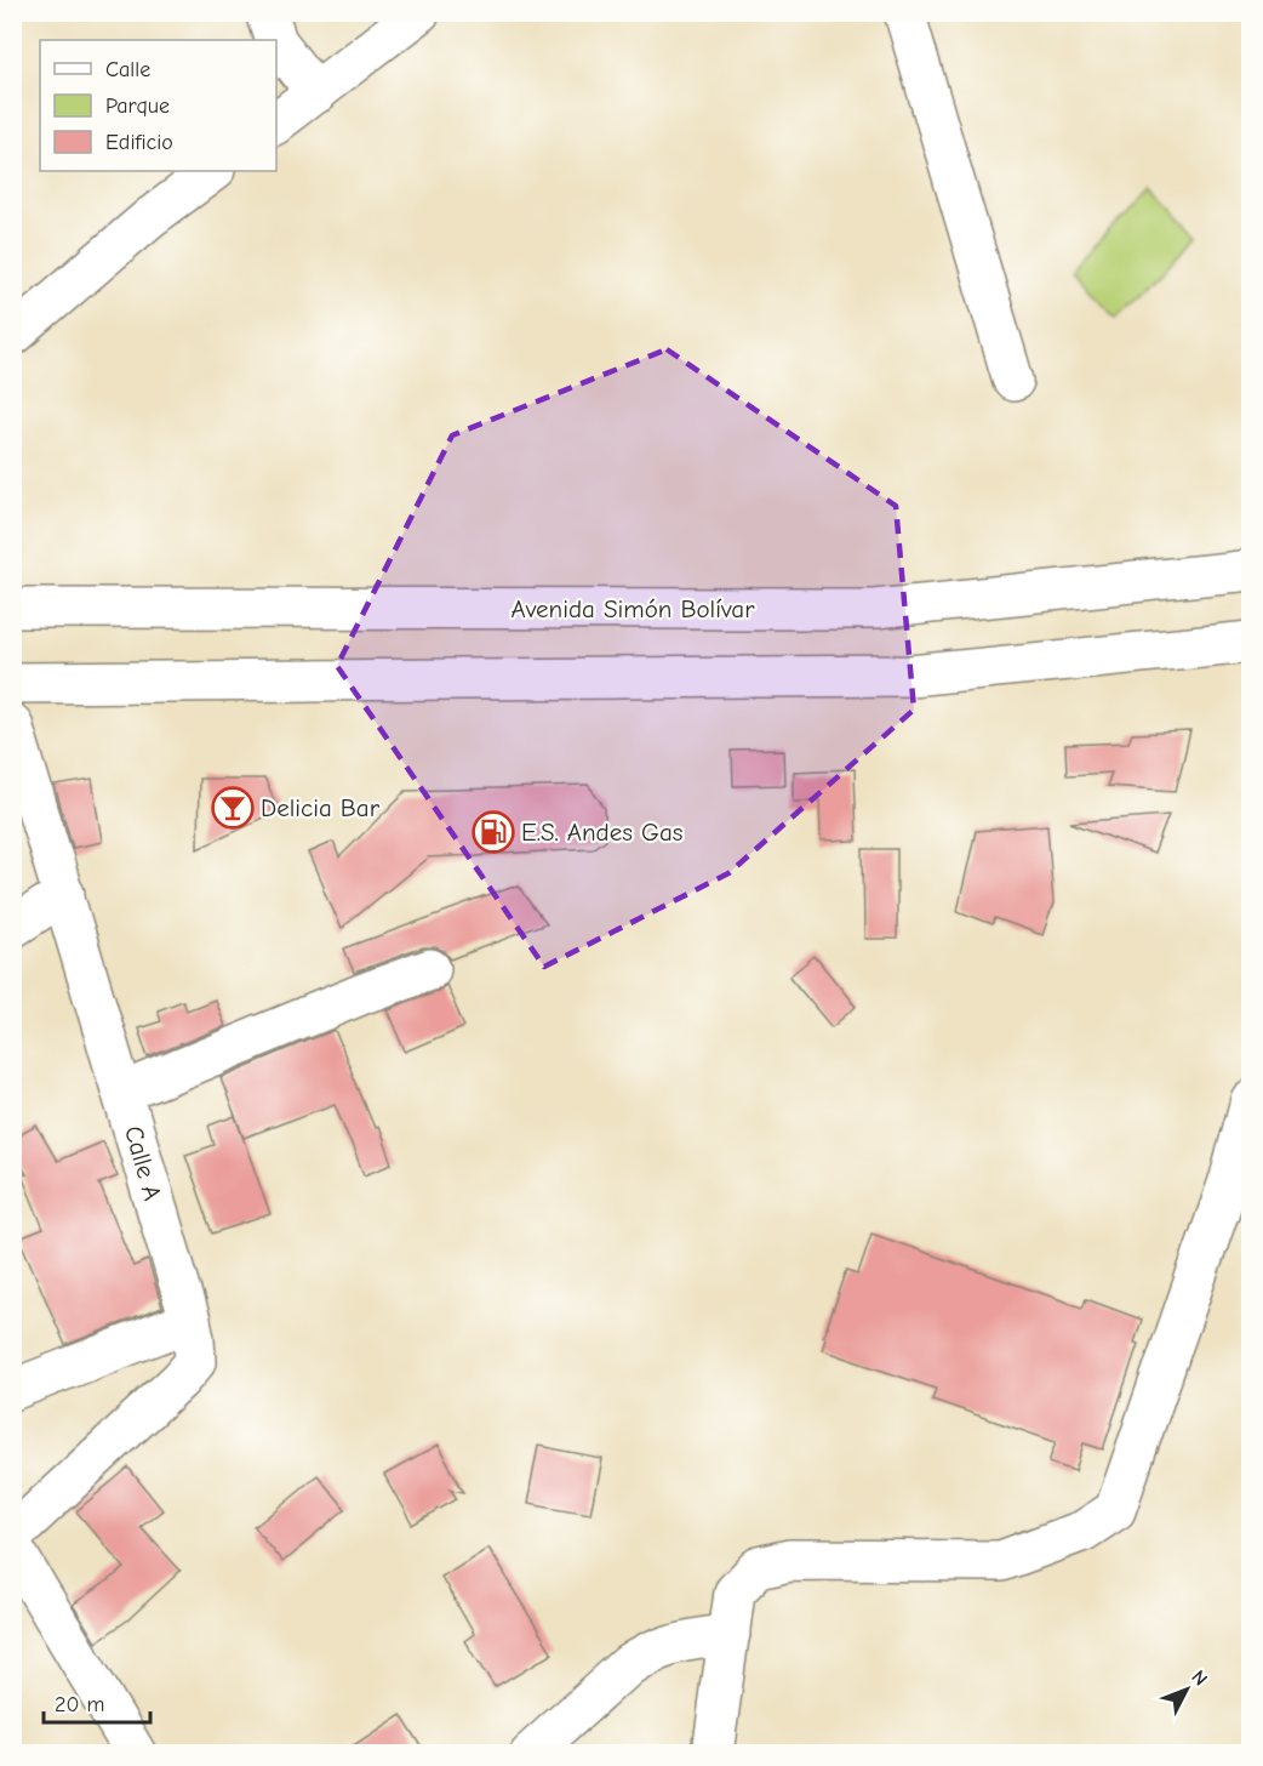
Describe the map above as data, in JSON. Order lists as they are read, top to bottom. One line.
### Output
{"streets":{"main road":["Avenida Simón Bolívar","Calle A"]},"places":{"bar":["Delicia Bar"],"fuel station":["E.S. Andes Gas"]},"legend":["Calle","Parque","Edificio"],"scale_bar":"20 m","north":"top right"}
